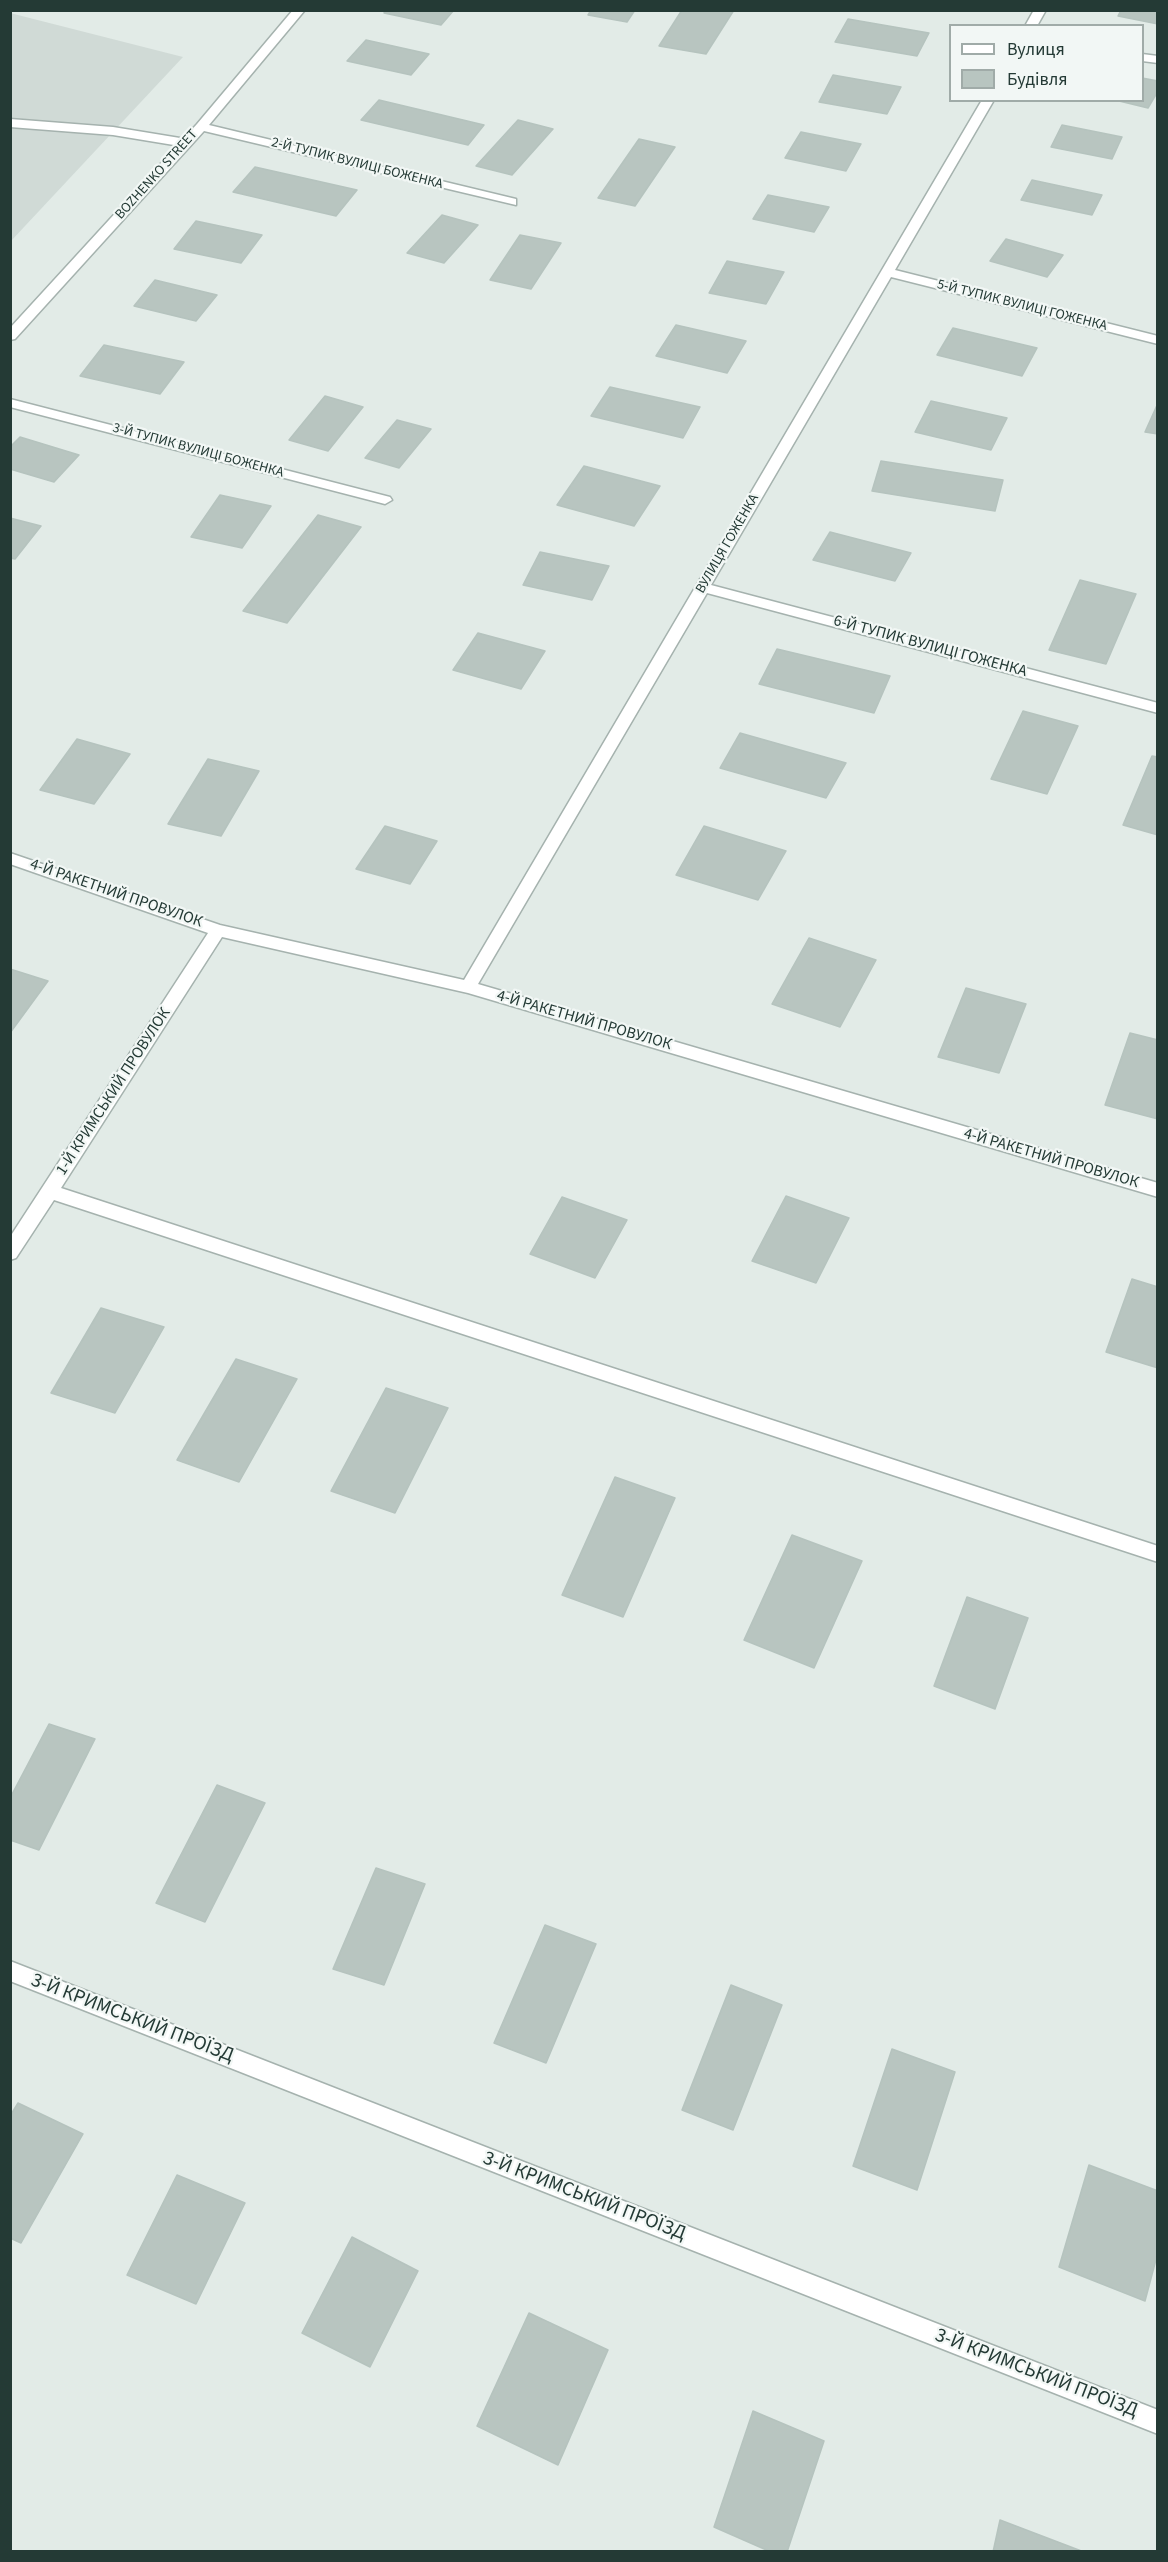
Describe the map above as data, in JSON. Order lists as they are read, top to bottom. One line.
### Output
{"streets":{"street":["2-Й ТУПИК ВУЛИЦІ БОЖЕНКА","BOZHENKO STREET","5-Й ТУПИК ВУЛИЦІ ГОЖЕНКА","3-Й ТУПИК ВУЛИЦІ БОЖЕНКА","ВУЛИЦЯ ГОЖЕНКА","6-Й ТУПИК ВУЛИЦІ ГОЖЕНКА","4-Й РАКЕТНИЙ ПРОВУЛОК","1-Й КРИМСЬКИЙ ПРОВУЛОК","3-Й КРИМСЬКИЙ ПРОЇЗД"]},"crossings":[["2-Й ТУПИК ВУЛИЦІ БОЖЕНКА","BOZHENKO STREET"],["5-Й ТУПИК ВУЛИЦІ ГОЖЕНКА","ВУЛИЦЯ ГОЖЕНКА"],["ВУЛИЦЯ ГОЖЕНКА","6-Й ТУПИК ВУЛИЦІ ГОЖЕНКА"],["ВУЛИЦЯ ГОЖЕНКА","4-Й РАКЕТНИЙ ПРОВУЛОК"],["4-Й РАКЕТНИЙ ПРОВУЛОК","1-Й КРИМСЬКИЙ ПРОВУЛОК"]],"legend":["Вулиця","Будівля"]}
